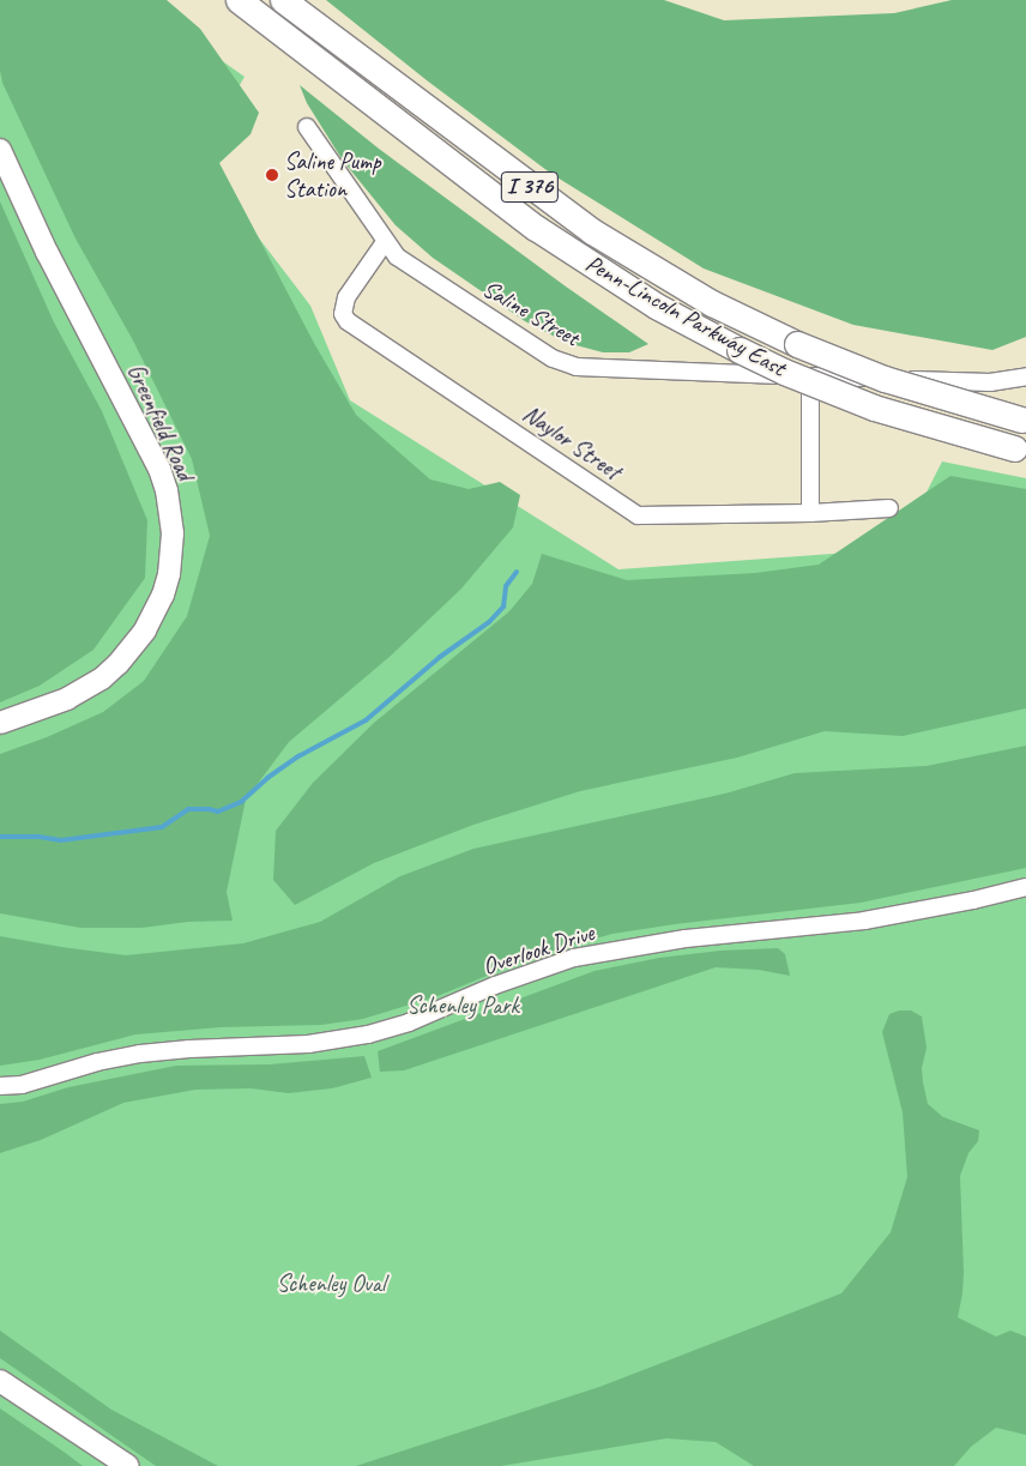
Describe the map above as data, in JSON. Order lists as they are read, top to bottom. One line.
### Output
{"streets":{"highway":["I 376","Penn-Lincoln Parkway East"],"main road":["Greenfield Road"],"street":["Saline Street","Naylor Street","Overlook Drive"]},"crossings":[["Saline Street","Naylor Street"]],"parks":["Schenley Park","Schenley Oval"],"places":["Saline Pump Station"]}
